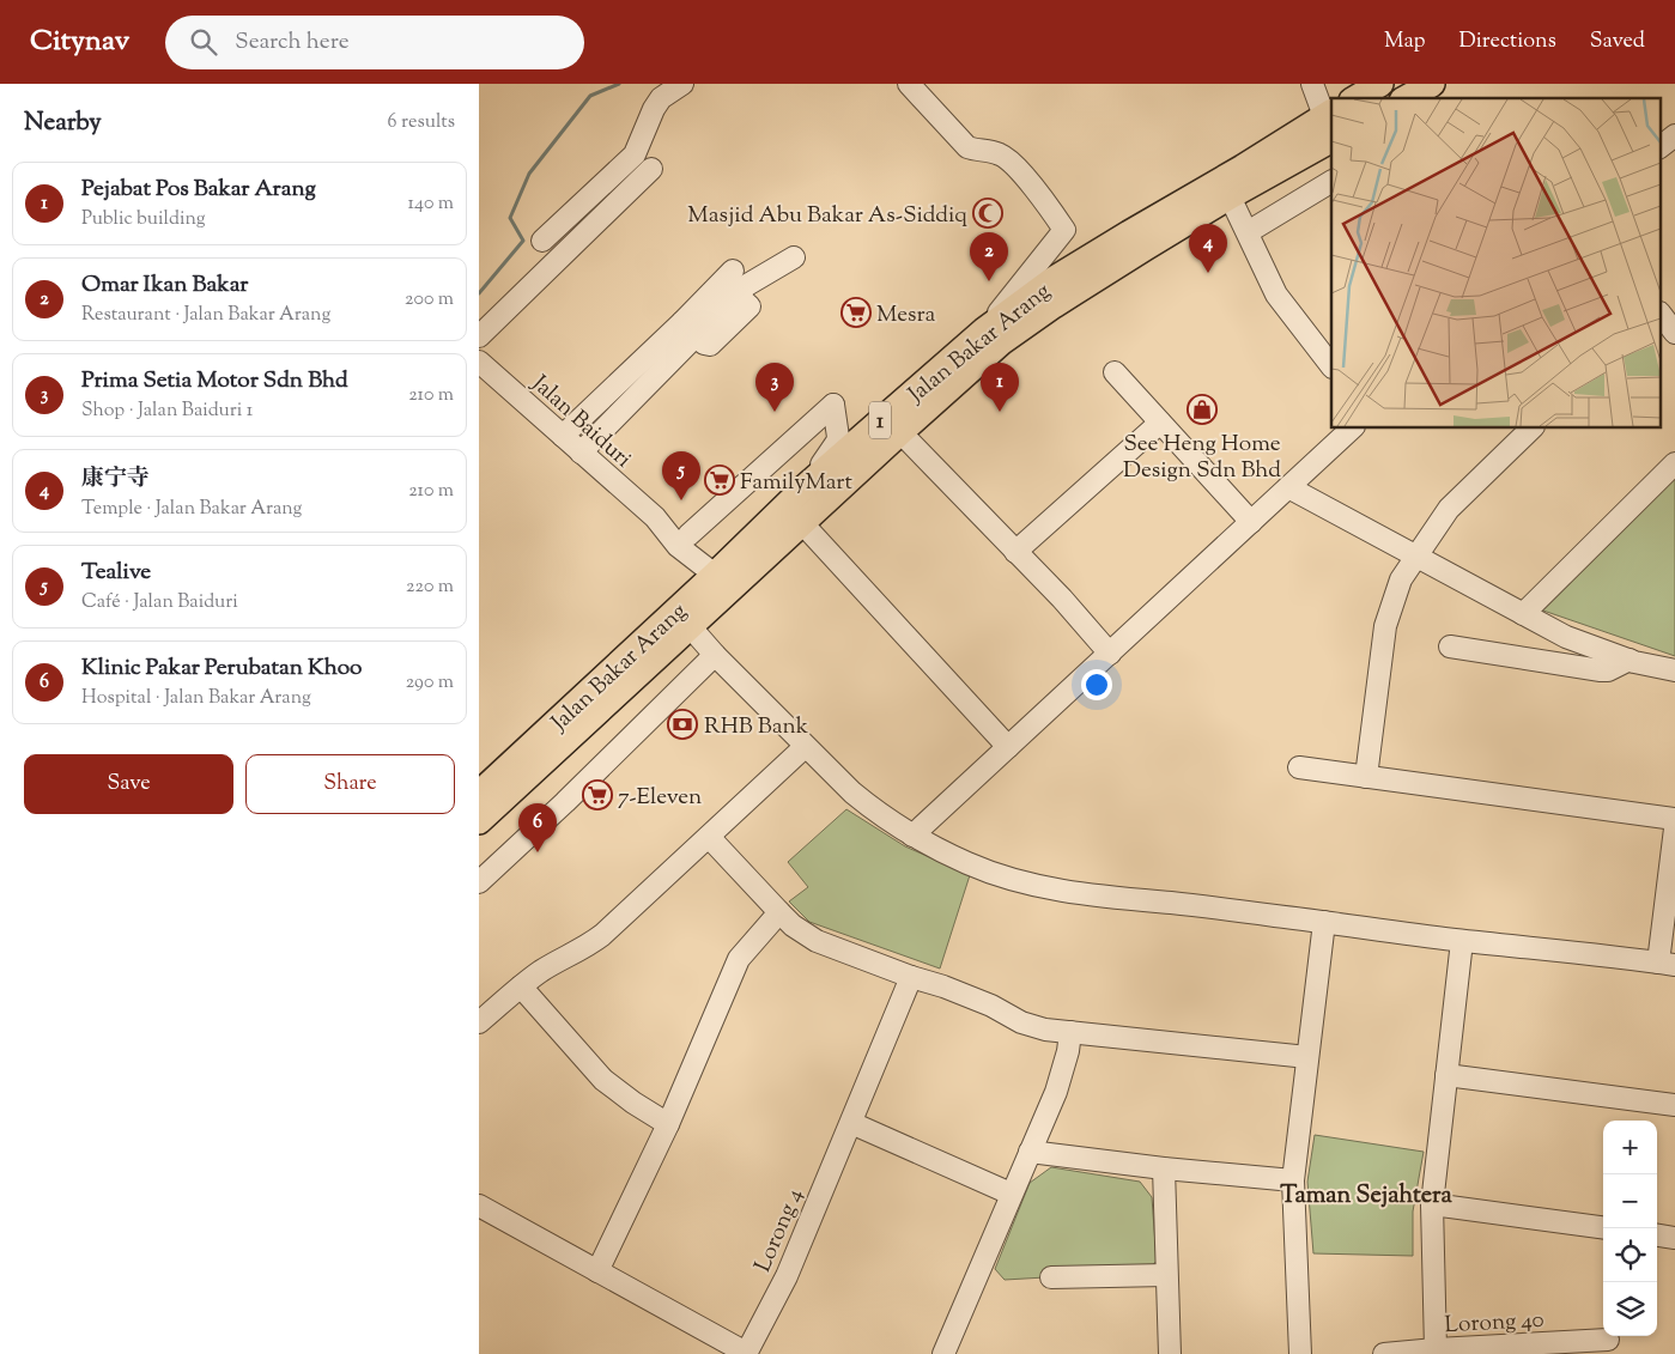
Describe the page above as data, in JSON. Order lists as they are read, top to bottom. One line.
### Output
{"streets":{"main road":["Jalan Bakar Arang","1"],"street":["Jalan Baiduri","Lorong 4","Lorong 40"]},"crossings":[["Jalan Bakar Arang","Jalan Baiduri"]],"districts":["Taman Sejahtera"],"places":{"mosque":["Masjid Abu Bakar As-Siddiq"],"supermarket":["Mesra","FamilyMart","7-Eleven"],"shop":["See Heng Home Design Sdn Bhd"],"bank":["RHB Bank"]},"page":{"header":"Citynav","search":"Search here","nav":["Map","Directions","Saved"],"heading":["Nearby","6 results"],"list":[{"mark":"1","name":"Pejabat Pos Bakar Arang","note":"Public building","value":"140 m"},{"mark":"2","name":"Omar Ikan Bakar","note":"Restaurant · Jalan Bakar Arang","value":"200 m"},{"mark":"3","name":"Prima Setia Motor Sdn Bhd","note":"Shop · Jalan Baiduri 1","value":"210 m"},{"mark":"4","name":"康宁寺","note":"Temple · Jalan Bakar Arang","value":"210 m"},{"mark":"5","name":"Tealive","note":"Café · Jalan Baiduri","value":"220 m"},{"mark":"6","name":"Klinic Pakar Perubatan Khoo","note":"Hospital · Jalan Bakar Arang","value":"290 m"}],"pins":["4","2","1","3","5","6"],"buttons":["Save","Share"],"map_buttons":["+","−"]}}
